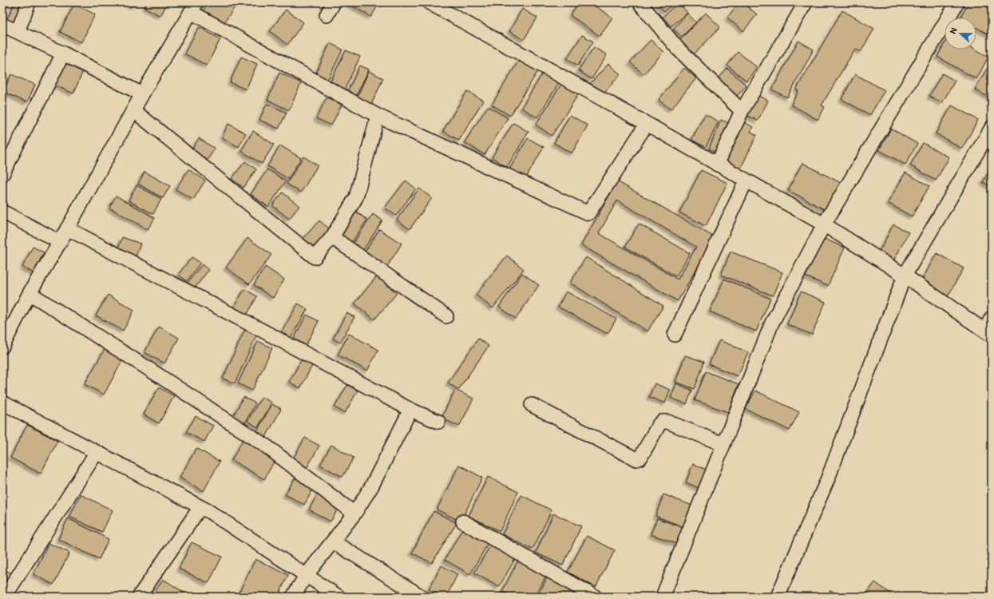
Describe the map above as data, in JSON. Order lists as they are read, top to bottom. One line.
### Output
{"north":"left"}
